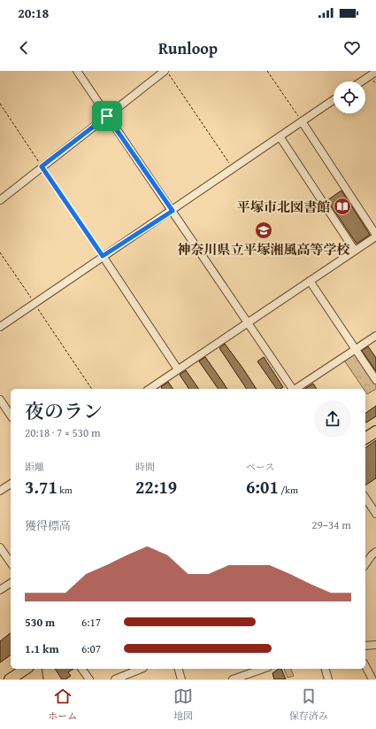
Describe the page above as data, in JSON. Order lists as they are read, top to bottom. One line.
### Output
{"places":{"library":["平塚市北図書館"],"school or university":["神奈川県立平塚湘風高等学校"]},"page":{"status":"20:18","header":"Runloop","heading":["夜のラン","20:18 · 7 × 530 m"],"stats":[["距離","3.71 km"],["時間","22:19"],["ペース","6:01 /km"]],"chart":["獲得標高","29–34 m"],"list":[{"name":"530 m","note":"6:17"},{"name":"1.1 km","note":"6:07"}],"tabs":["ホーム","地図","保存済み"]}}
